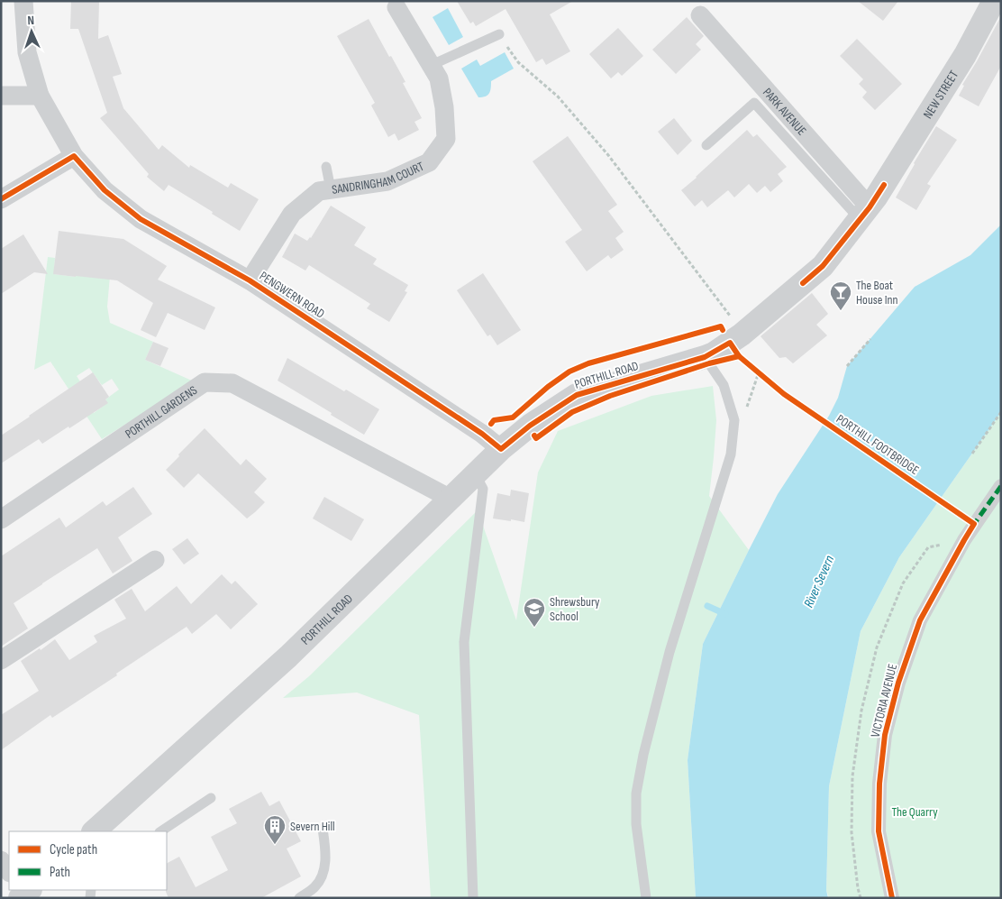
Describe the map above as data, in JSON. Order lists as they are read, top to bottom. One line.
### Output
{"streets":{"street":["NEW STREET","PARK AVENUE","SANDRINGHAM COURT","PENGWERN ROAD","PORTHILL ROAD","PORTHILL GARDENS","VICTORIA AVENUE"],"cycle path":["PORTHILL FOOTBRIDGE"]},"crossings":[["NEW STREET","PORTHILL ROAD"],["PARK AVENUE","PORTHILL ROAD"],["SANDRINGHAM COURT","PENGWERN ROAD"],["PENGWERN ROAD","PORTHILL ROAD"],["PORTHILL ROAD","PORTHILL GARDENS"]],"water":["River Severn"],"parks":["The Quarry"],"places":{"bar":["The Boat House Inn"],"school or university":["Shrewsbury School"],"building":["Severn Hill"]},"legend":["Cycle path","Path"],"north":"top"}
